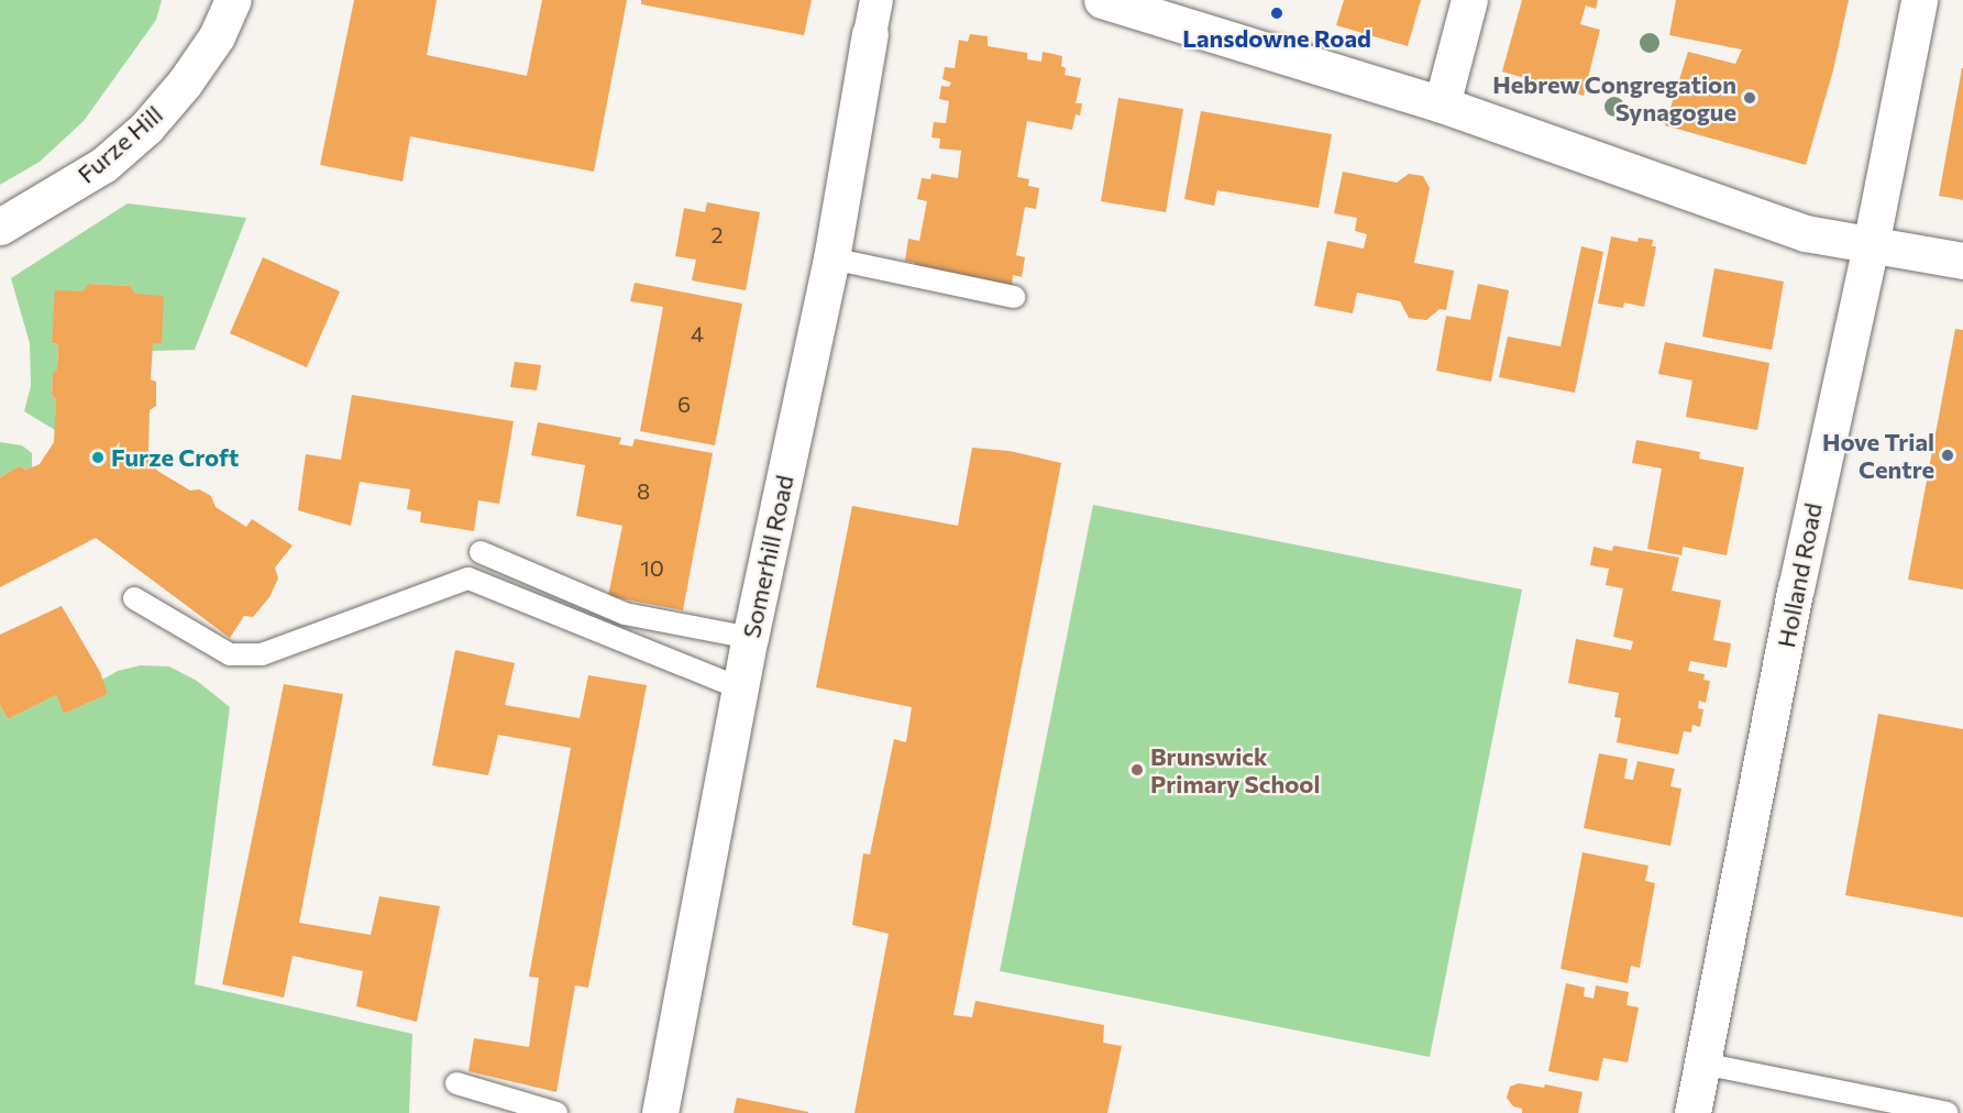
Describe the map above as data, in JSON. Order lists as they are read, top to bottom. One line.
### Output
{"streets":{"street":["Furze Hill","Somerhill Road","Holland Road"]},"places":["Lansdowne Road","Hebrew Congregation Synagogue","Hove Trial Centre","Furze Croft","Brunswick Primary School"],"house_numbers":["2","4","6","8","10"]}
